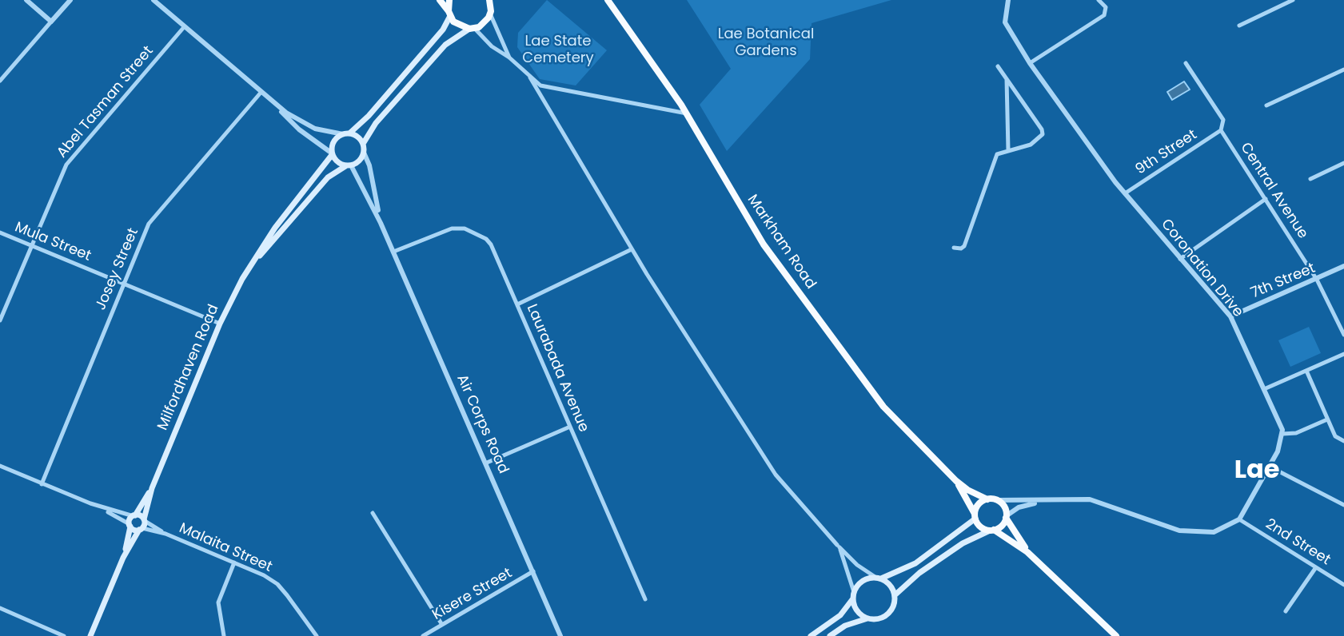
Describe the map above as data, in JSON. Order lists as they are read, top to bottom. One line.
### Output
{"streets":{"main road":["Markham Road","Milfordhaven Road"],"street":["Abel Tasman Street","9th Street","Central Avenue","Mula Street","Coronation Drive","Josey Street","7th Street","Laurabada Avenue","Air Corps Road","2nd Street","Malaita Street","Kisere Street"]},"crossings":[["Abel Tasman Street","Mula Street"],["9th Street","Central Avenue"],["9th Street","Coronation Drive"],["Central Avenue","7th Street"],["Mula Street","Josey Street"],["Mula Street","Milfordhaven Road"],["Coronation Drive","7th Street"],["Milfordhaven Road","Air Corps Road"],["Milfordhaven Road","Malaita Street"],["Laurabada Avenue","Air Corps Road"],["Air Corps Road","Kisere Street"]],"districts":["Lae"],"parks":["Lae Botanical Gardens","Lae State Cemetery"]}
